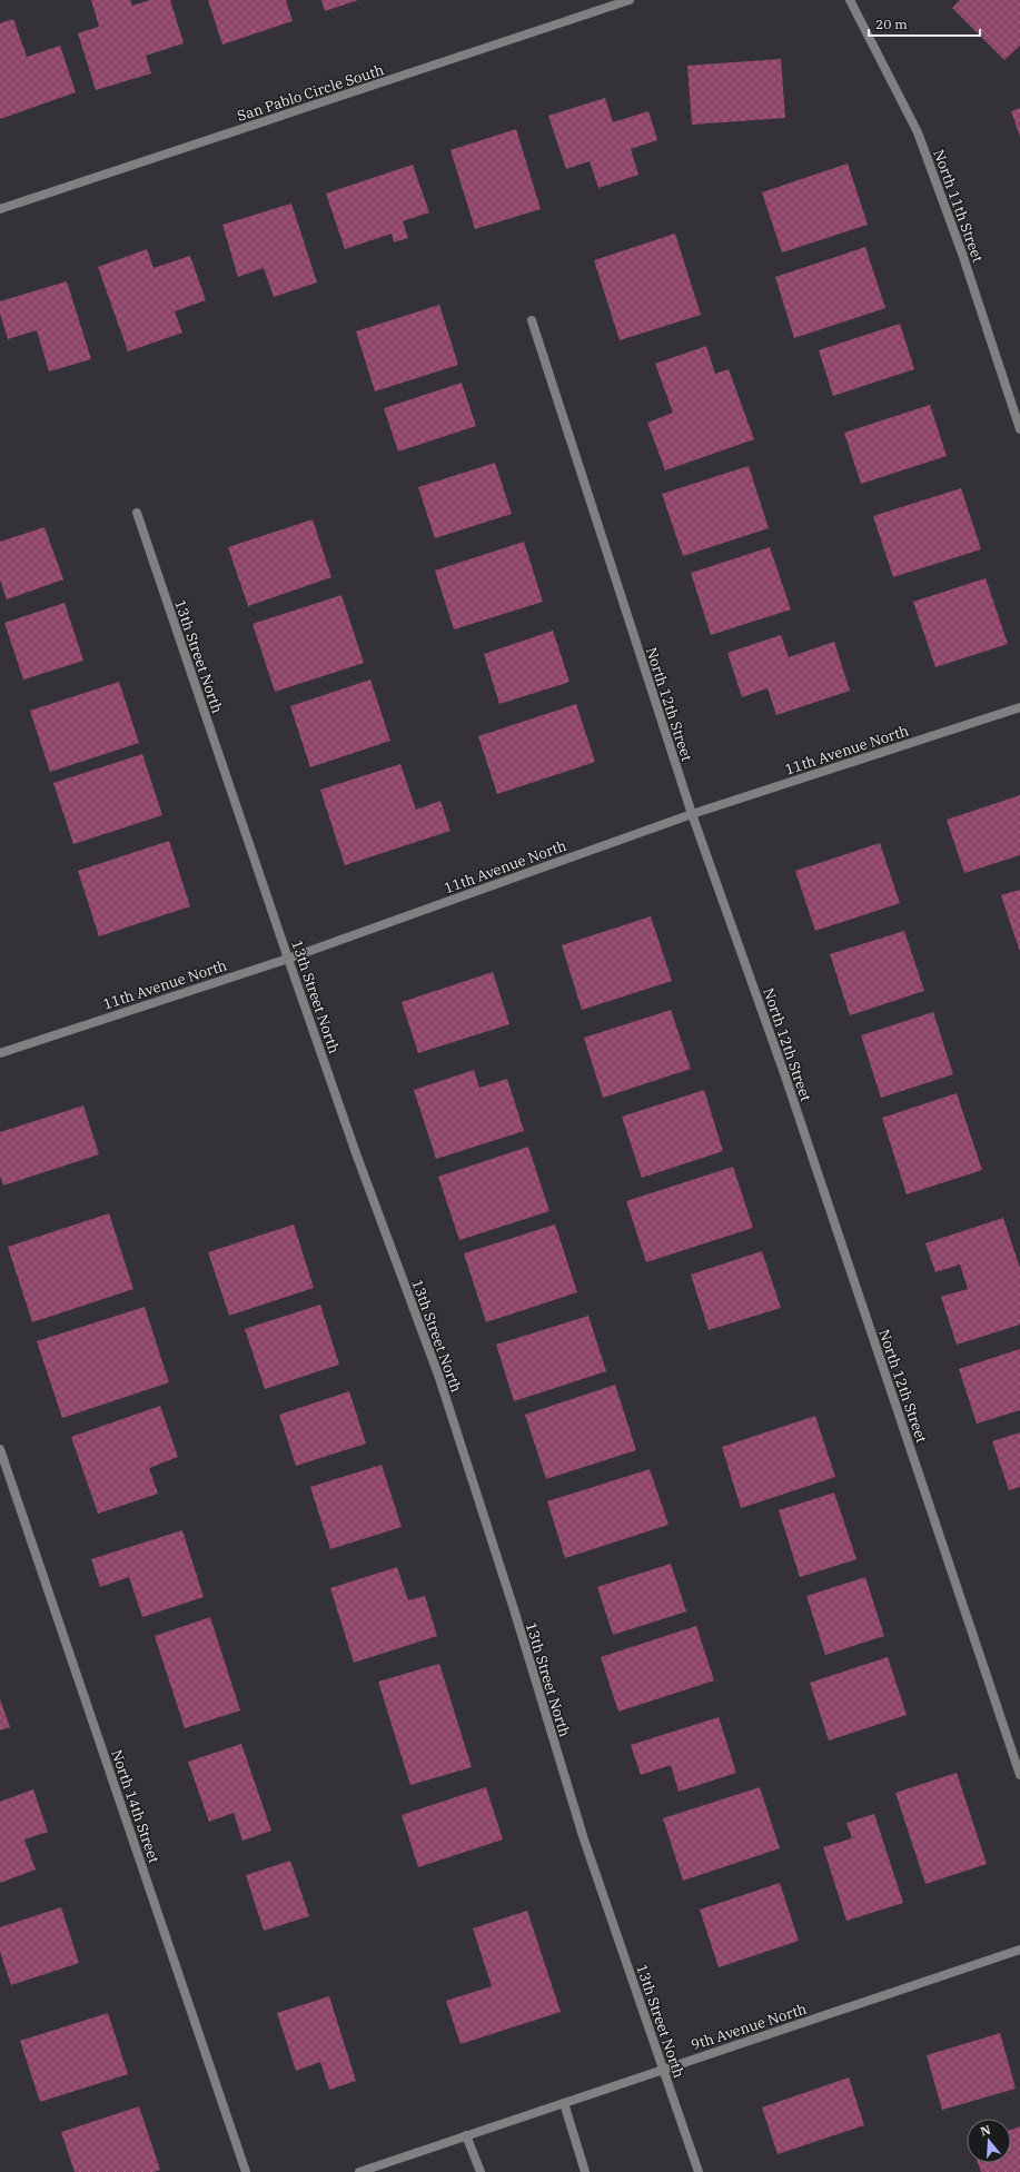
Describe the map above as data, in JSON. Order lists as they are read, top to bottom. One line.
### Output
{"streets":{"street":["San Pablo Circle South","North 11th Street","13th Street North","North 12th Street","11th Avenue North","North 14th Street","9th Avenue North"]},"crossings":[["13th Street North","11th Avenue North"],["13th Street North","9th Avenue North"],["North 12th Street","11th Avenue North"]],"scale_bar":"20 m","north":"top"}
